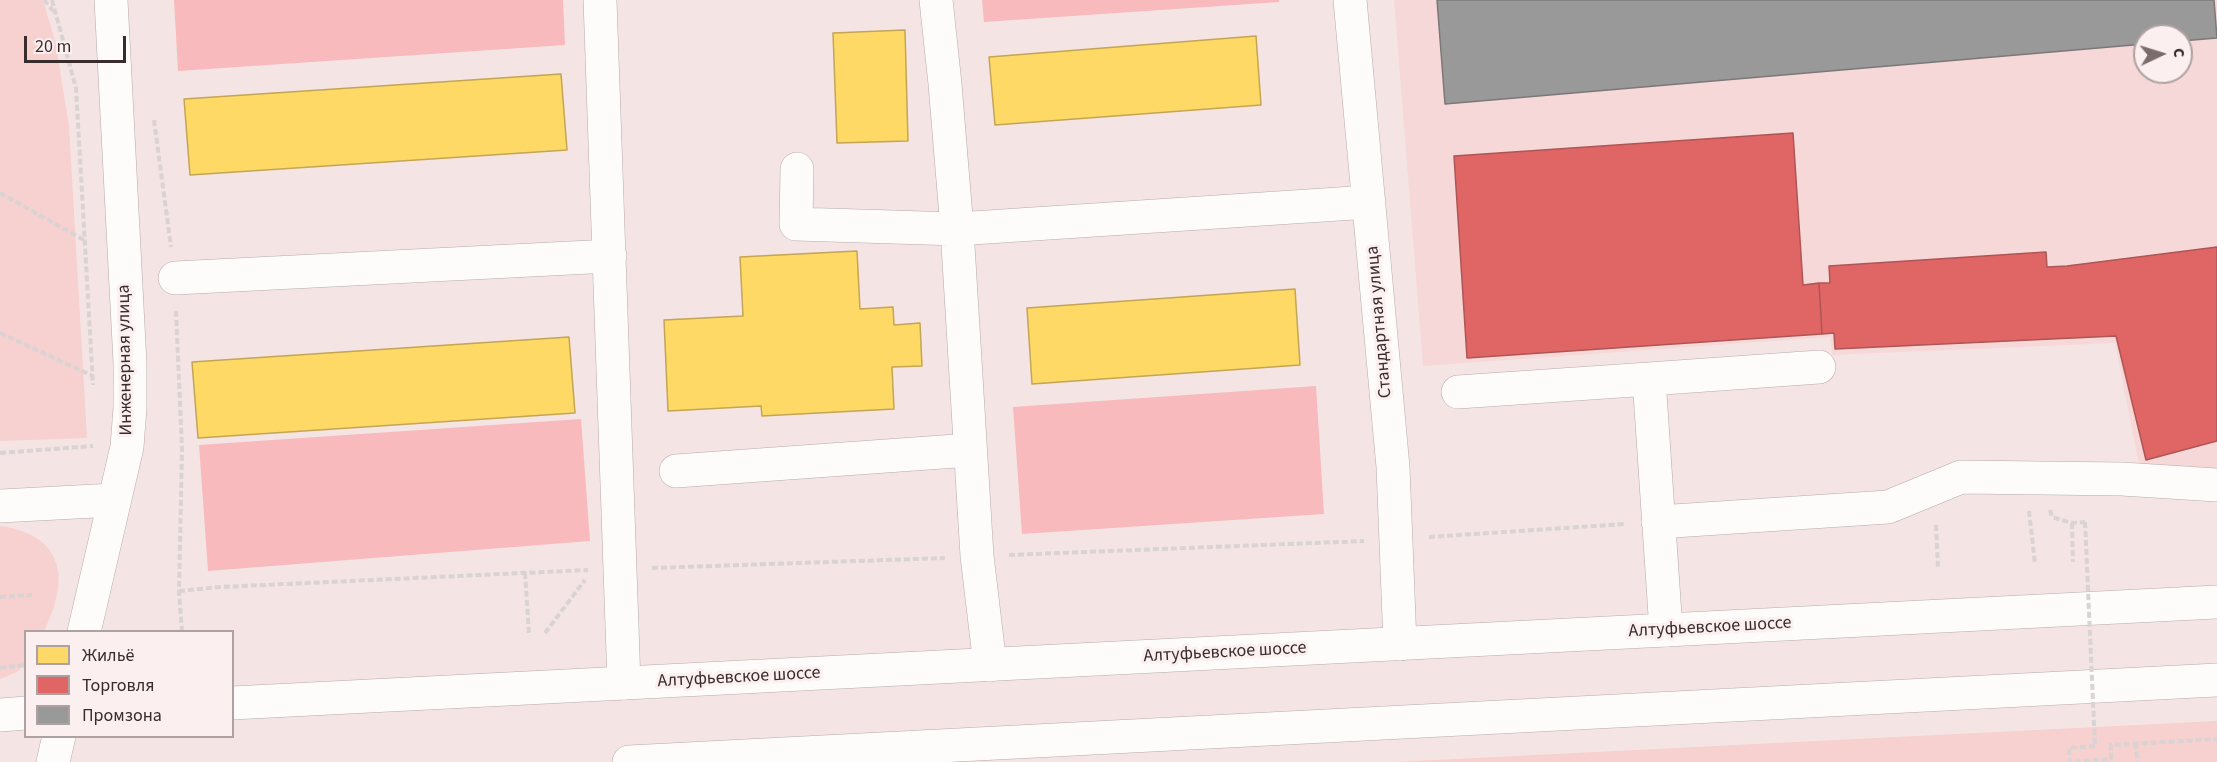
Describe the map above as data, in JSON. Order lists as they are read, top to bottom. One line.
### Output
{"streets":{"main road":["Стандартная улица","Инженерная улица","Алтуфьевское шоссе"]},"crossings":[["Стандартная улица","Алтуфьевское шоссе"]],"legend":["Жильё","Торговля","Промзона"],"scale_bar":"20 m","north":"right"}
